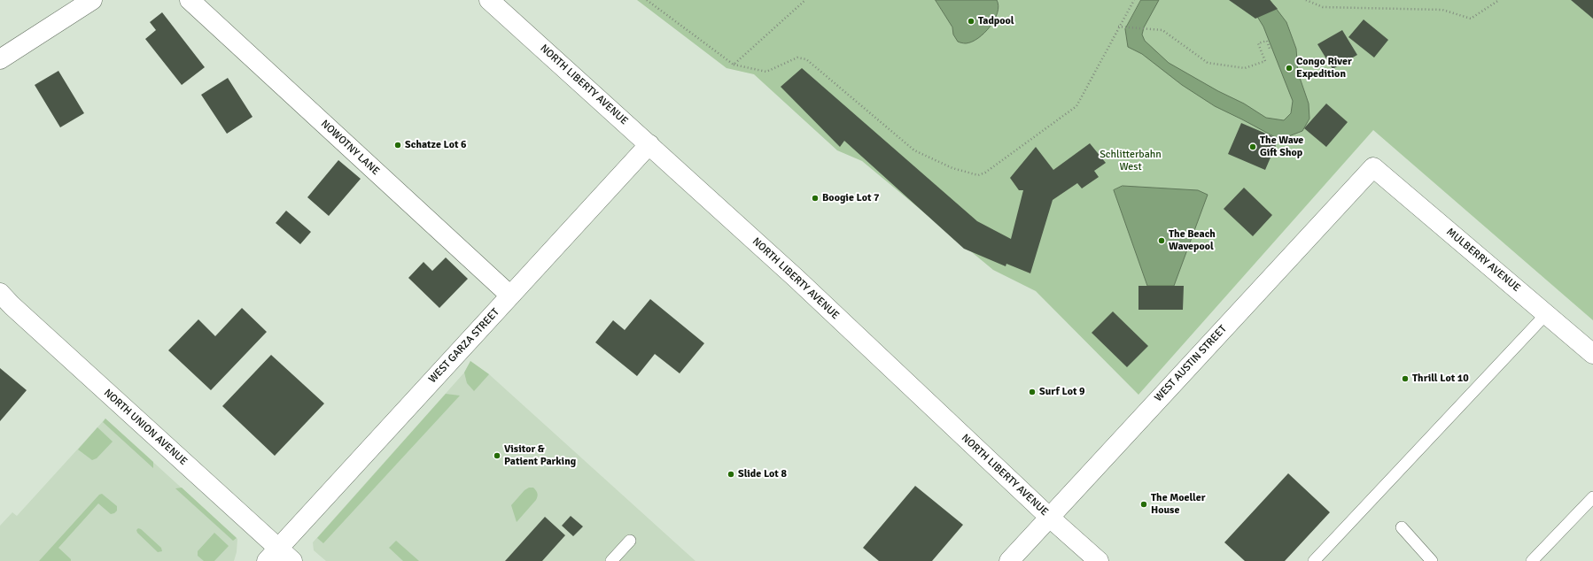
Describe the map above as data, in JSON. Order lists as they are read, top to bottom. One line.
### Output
{"streets":{"street":["NORTH LIBERTY AVENUE","NOWOTNY LANE","MULBERRY AVENUE","WEST GARZA STREET","WEST AUSTIN STREET","NORTH UNION AVENUE"]},"crossings":[["NORTH LIBERTY AVENUE","WEST GARZA STREET"],["NORTH LIBERTY AVENUE","WEST AUSTIN STREET"],["NOWOTNY LANE","WEST GARZA STREET"],["MULBERRY AVENUE","WEST AUSTIN STREET"],["WEST GARZA STREET","NORTH UNION AVENUE"]],"parks":["Schlitterbahn West"],"places":["Tadpool","Congo River Expedition","Schatze Lot 6","The Wave Gift Shop","Boogie Lot 7","The Beach Wavepool","Thrill Lot 10","Surf Lot 9","Visitor & Patient Parking","Slide Lot 8","The Moeller House"]}
